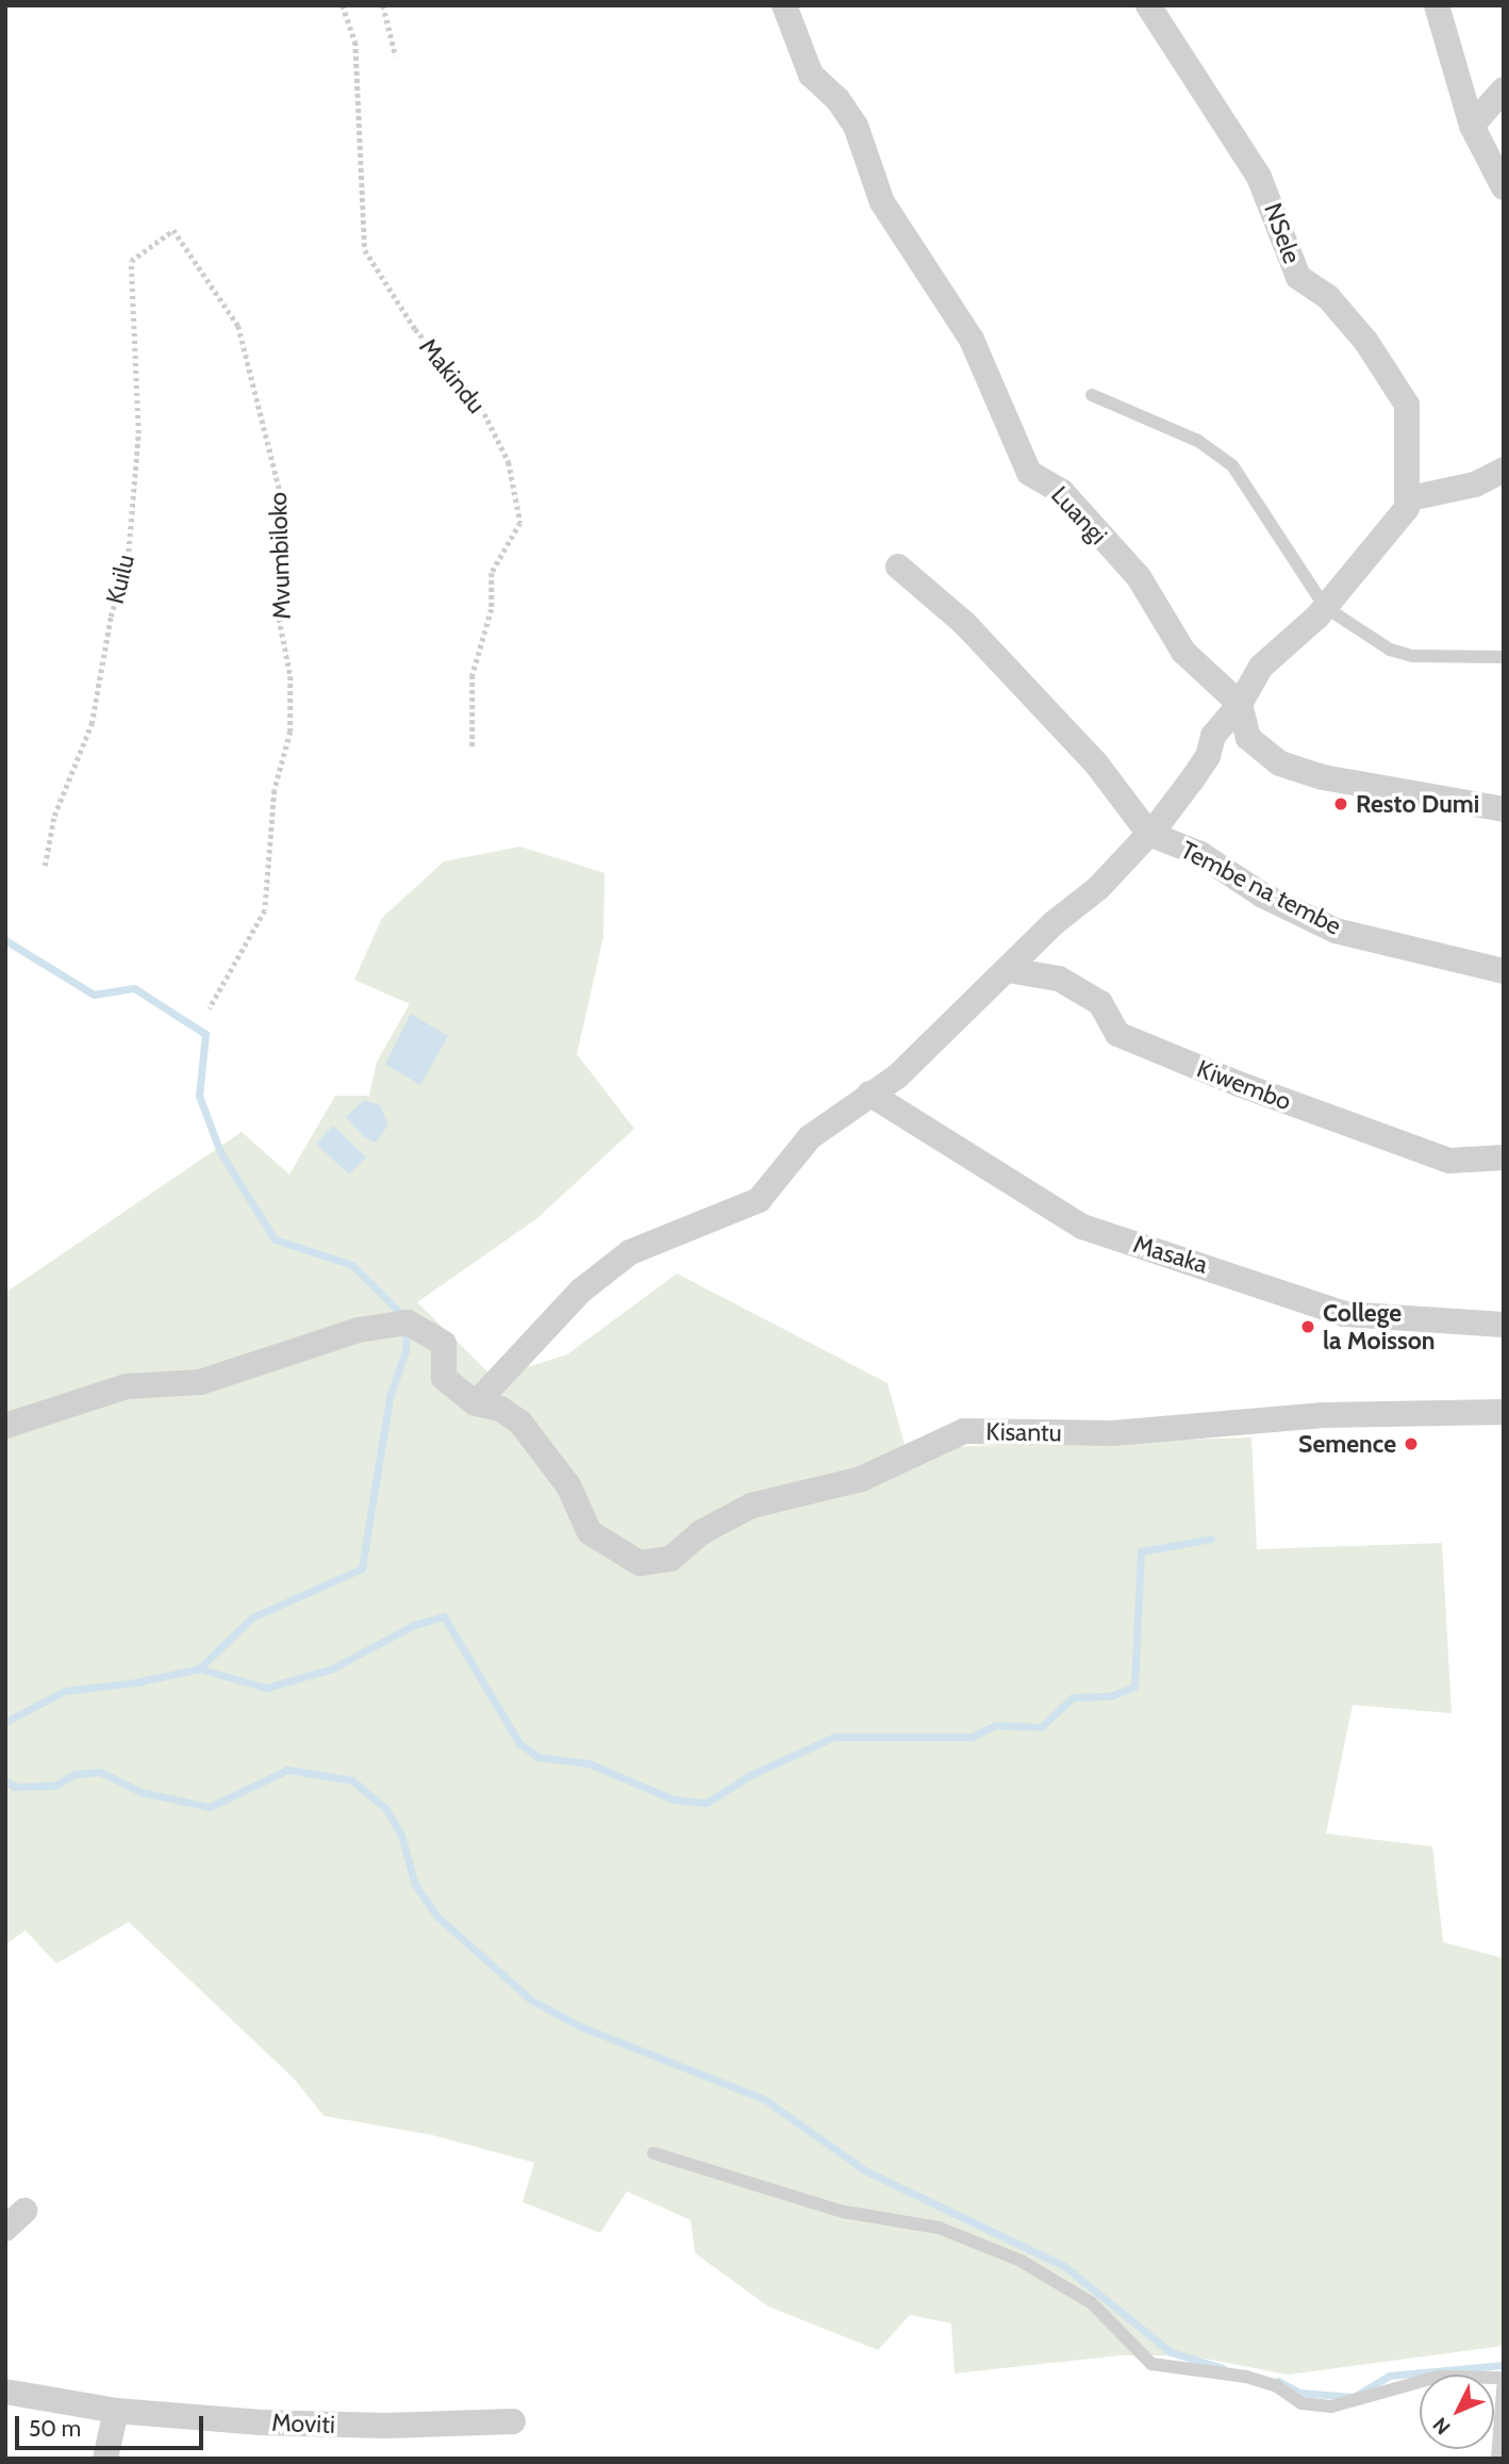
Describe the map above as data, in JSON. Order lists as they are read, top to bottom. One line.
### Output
{"streets":{"street":["NSele","Luangi","Tembe na tembe","Kiwembo","Masaka","Kisantu","Moviti"],"path":["Makindu","Mvumbiloko","Kuilu"]},"crossings":[["Mvumbiloko","Kuilu"]],"places":["Resto Dumi","College la Moisson","Semence"],"scale_bar":"50 m","north":"bottom left"}
